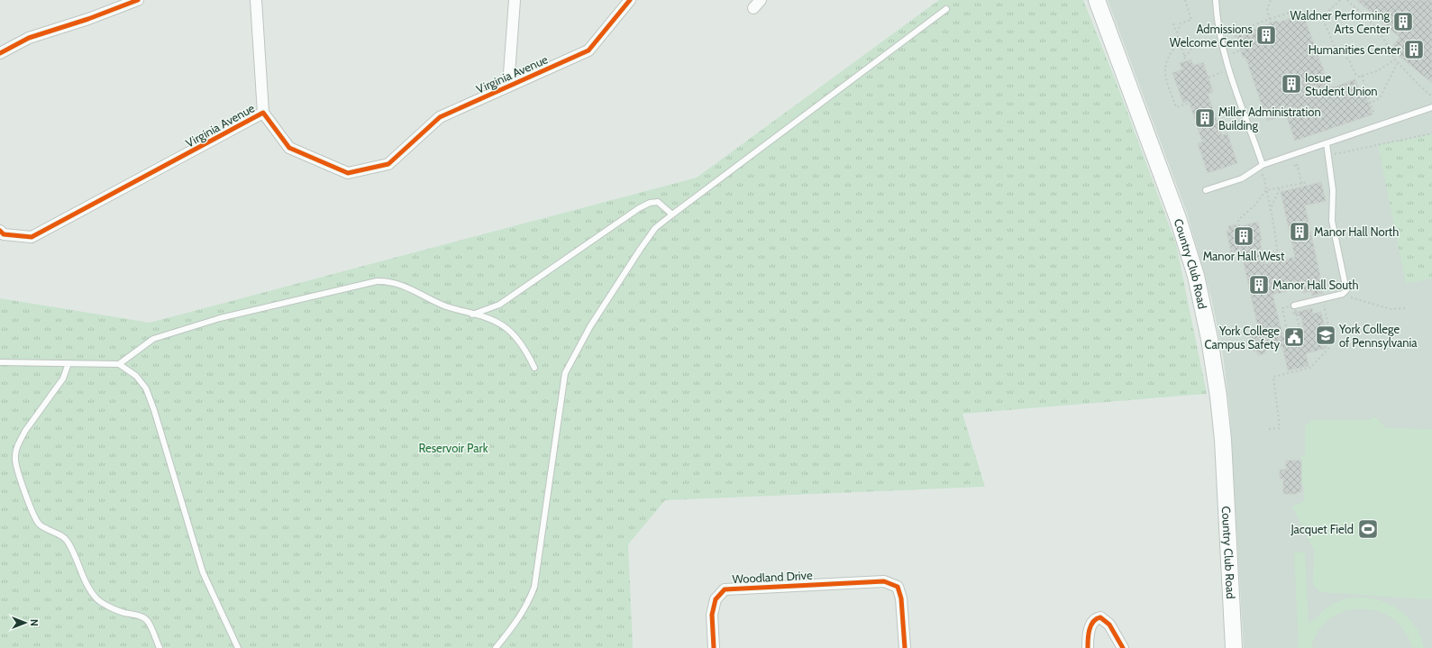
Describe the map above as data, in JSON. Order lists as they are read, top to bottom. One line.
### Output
{"streets":{"main road":["Country Club Road"],"street":["Virginia Avenue","Woodland Drive"]},"parks":["Reservoir Park"],"places":{"building":["Waldner Performing Arts Center","Admissions Welcome Center","Humanities Center","Iosue Student Union","Miller Administration Building","Manor Hall North","Manor Hall West","Manor Hall South"],"school or university":["York College of Pennsylvania"],"public building":["York College Campus Safety"],"sports":["Jacquet Field"]},"north":"right"}
